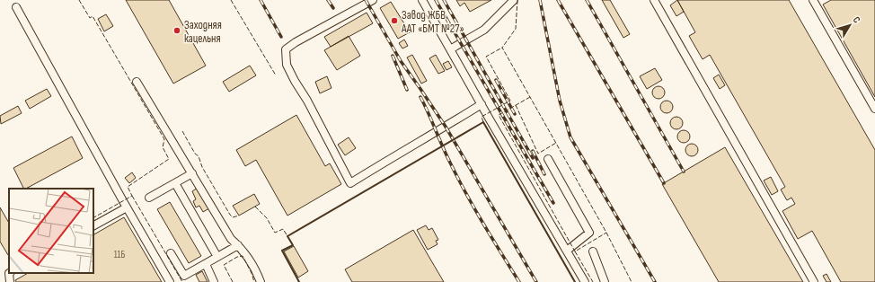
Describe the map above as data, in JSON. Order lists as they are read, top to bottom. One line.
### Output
{"places":["Завод ЖБВ ААТ «БМТ №27»","Заходняя кацельня"],"house_numbers":["11Б"],"north":"top right"}
